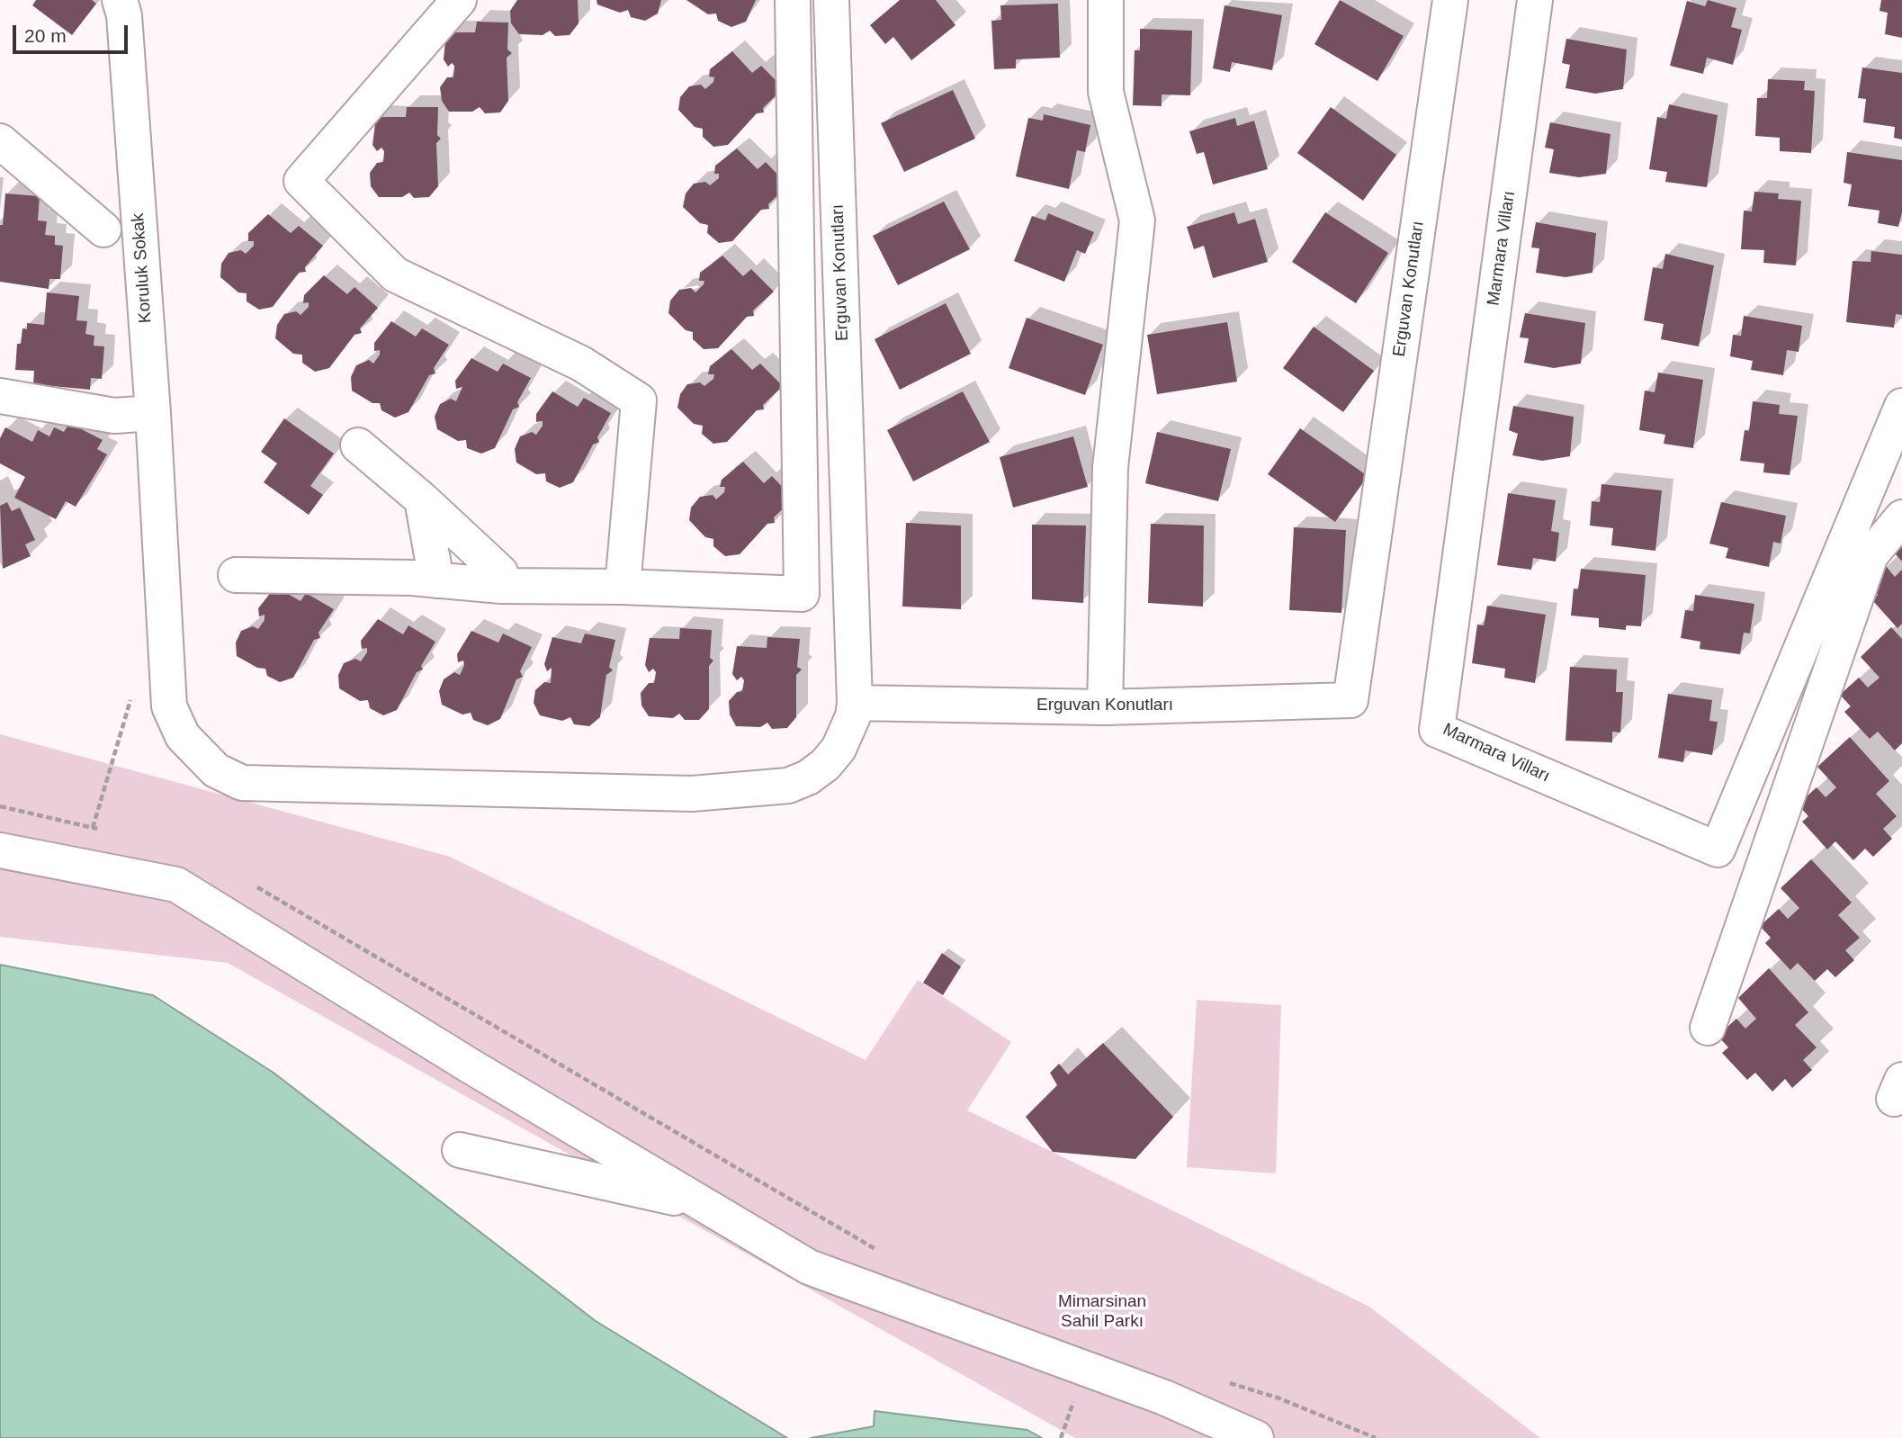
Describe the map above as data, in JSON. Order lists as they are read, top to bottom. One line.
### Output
{"streets":{"street":["Marmara Vilları","Koruluk Sokak","Erguvan Konutları"]},"crossings":[["Koruluk Sokak","Erguvan Konutları"]],"parks":["Mimarsinan Sahil Parkı"],"scale_bar":"20 m"}
